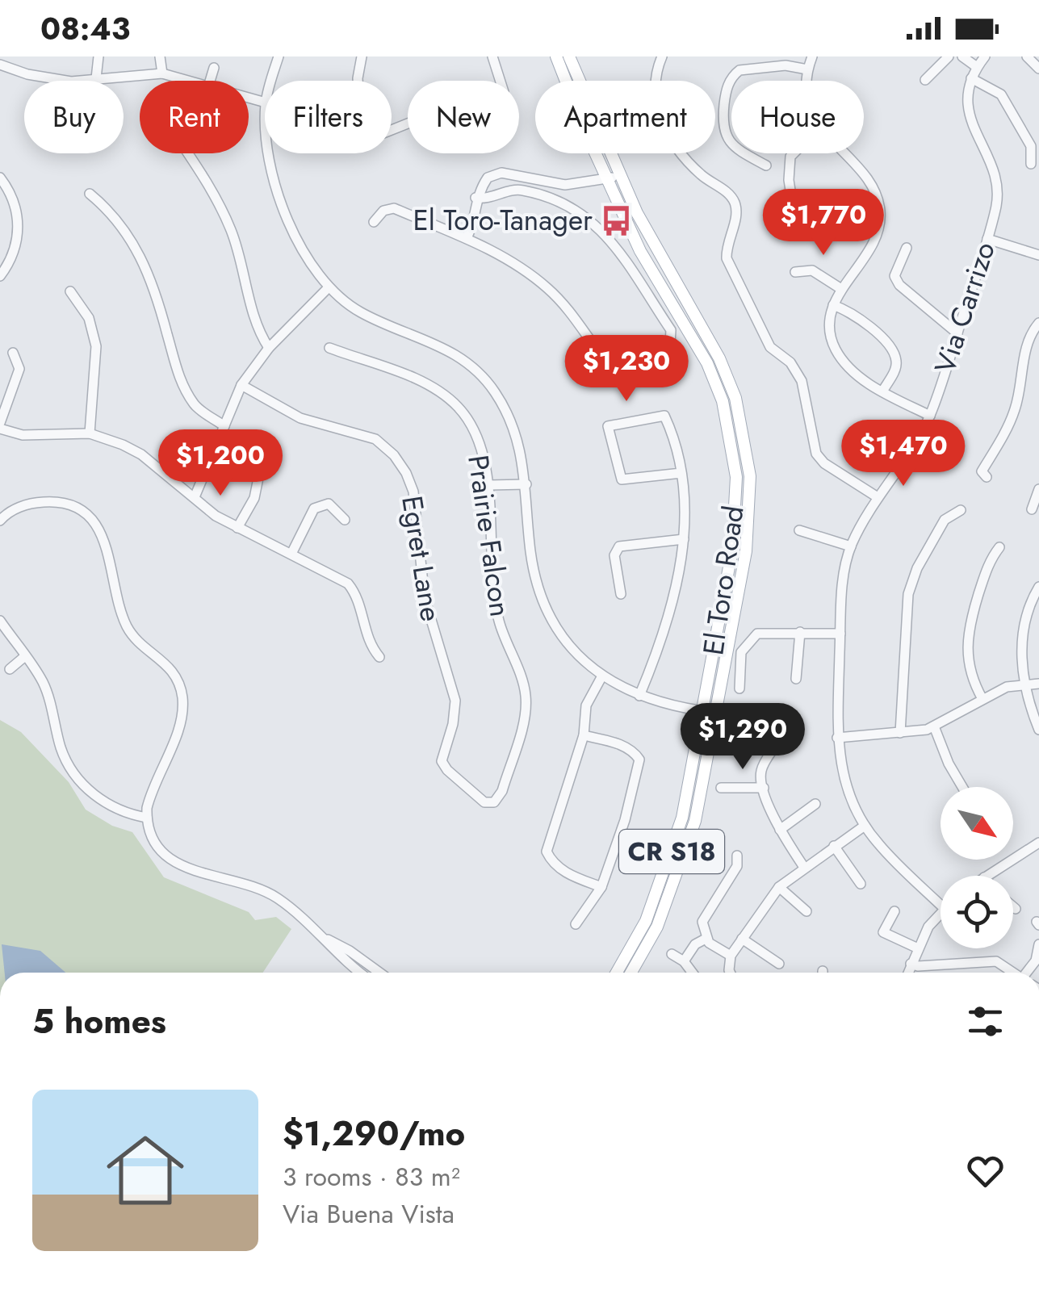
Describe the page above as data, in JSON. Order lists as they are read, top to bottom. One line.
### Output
{"streets":{"main road":["El Toro Road","CR S18"],"street":["Via Carrizo","Prairie Falcon","Egret Lane"]},"crossings":[["Prairie Falcon","Egret Lane"]],"places":{"bus stop":["El Toro-Tanager"]},"north":"bottom right","page":{"status":"08:43","chip":["Buy","Rent","Filters","New","Apartment","House"],"price":["$1,770","$1,230","$1,470","$1,200","$1,290"],"heading":"5 homes","list":[{"name":"$1,290/mo","note":"3 rooms · 83 m² · Via Buena Vista"}]}}
